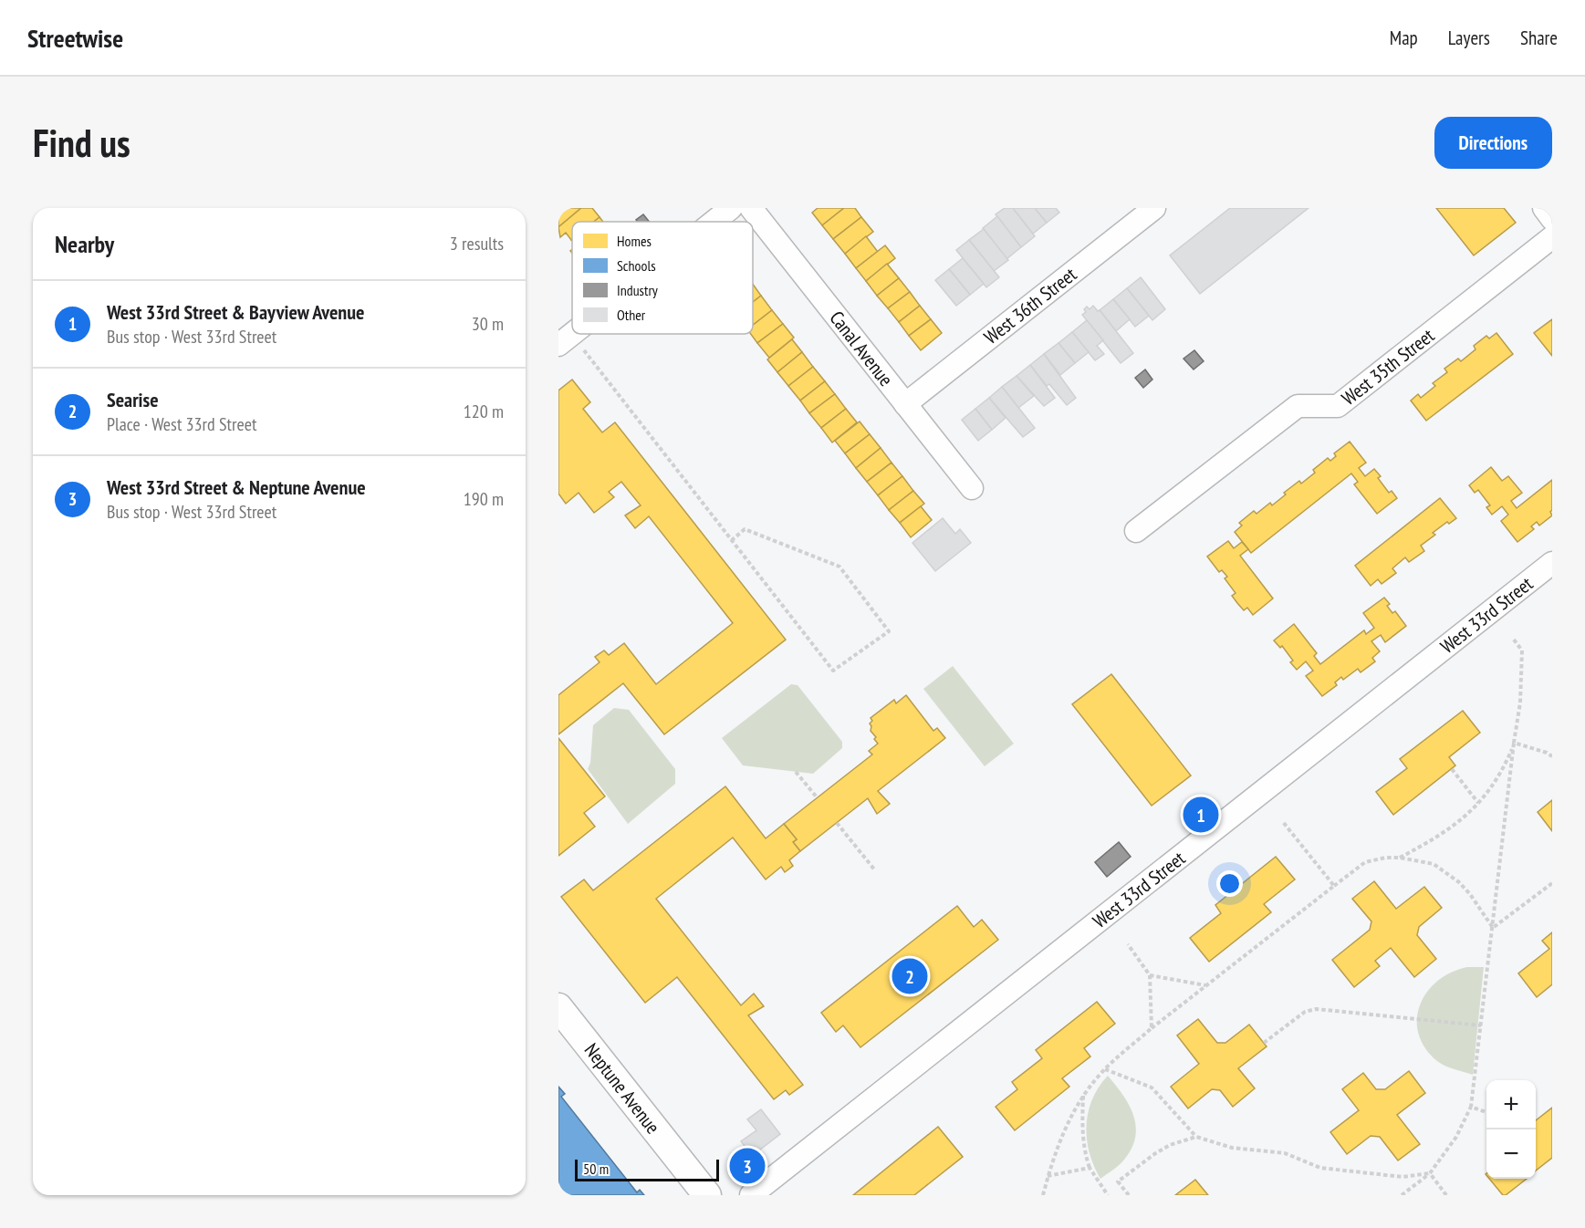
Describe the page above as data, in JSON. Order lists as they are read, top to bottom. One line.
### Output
{"streets":{"main road":["Neptune Avenue"],"street":["West 36th Street","Canal Avenue","West 35th Street","West 33rd Street"]},"crossings":[["West 36th Street","Canal Avenue"]],"legend":["Homes","Schools","Industry","Other"],"scale_bar":"50 m","page":{"header":"Streetwise","nav":["Map","Layers","Share"],"buttons":"Directions","title":"Find us","heading":["Nearby","3 results"],"list":[{"mark":"1","name":"West 33rd Street & Bayview Avenue","note":"Bus stop · West 33rd Street","value":"30 m"},{"mark":"2","name":"Searise","note":"Place · West 33rd Street","value":"120 m"},{"mark":"3","name":"West 33rd Street & Neptune Avenue","note":"Bus stop · West 33rd Street","value":"190 m"}],"pins":["1","2","3"],"map_buttons":["+","−"],"scale":"50 m"}}
